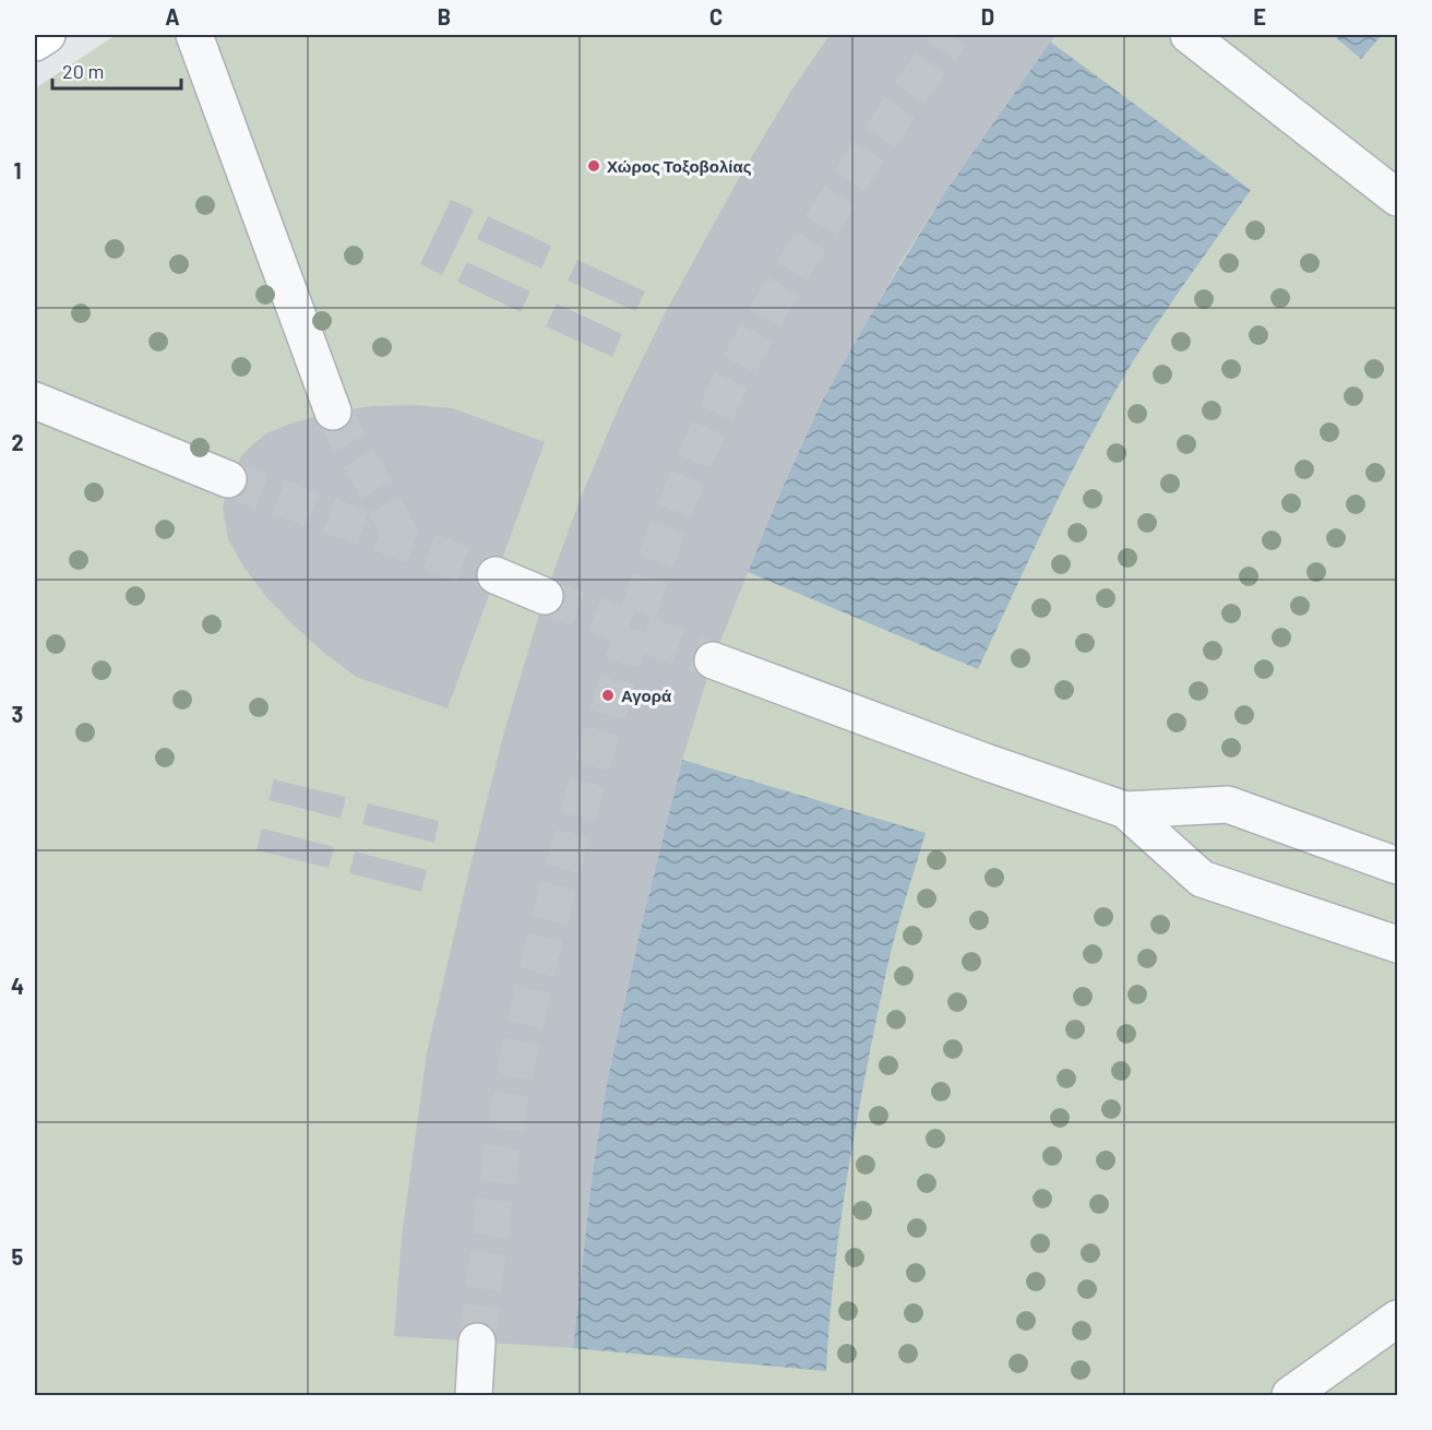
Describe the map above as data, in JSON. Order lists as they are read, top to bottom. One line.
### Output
{"places":["Χώρος Τοξοβολίας","Αγορά"],"scale_bar":"20 m","grid":{"columns":["A","B","C","D","E"],"rows":["1","2","3","4","5"]}}
